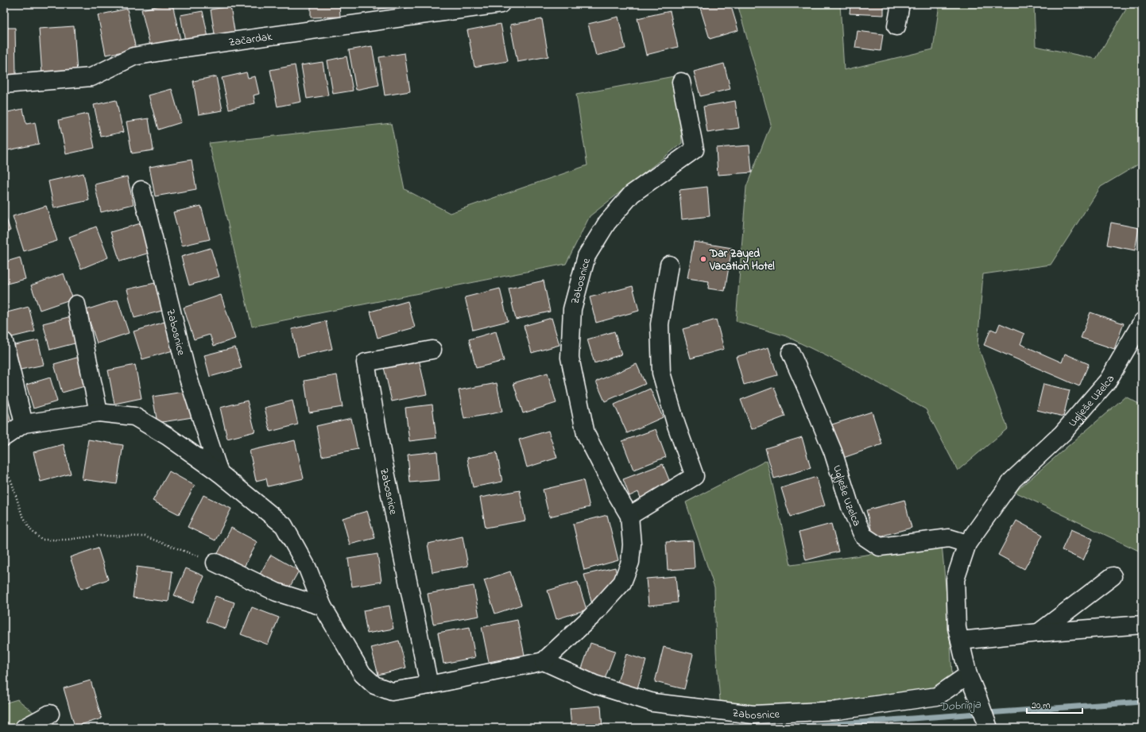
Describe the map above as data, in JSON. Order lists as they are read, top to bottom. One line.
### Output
{"streets":{"street":["Začardak","Zabosnice","Uglješe Uzelca"]},"crossings":[["Zabosnice","Uglješe Uzelca"]],"water":["Dobrinja"],"places":["Dar Zayed Vacation Hotel"],"scale_bar":"20 m"}
